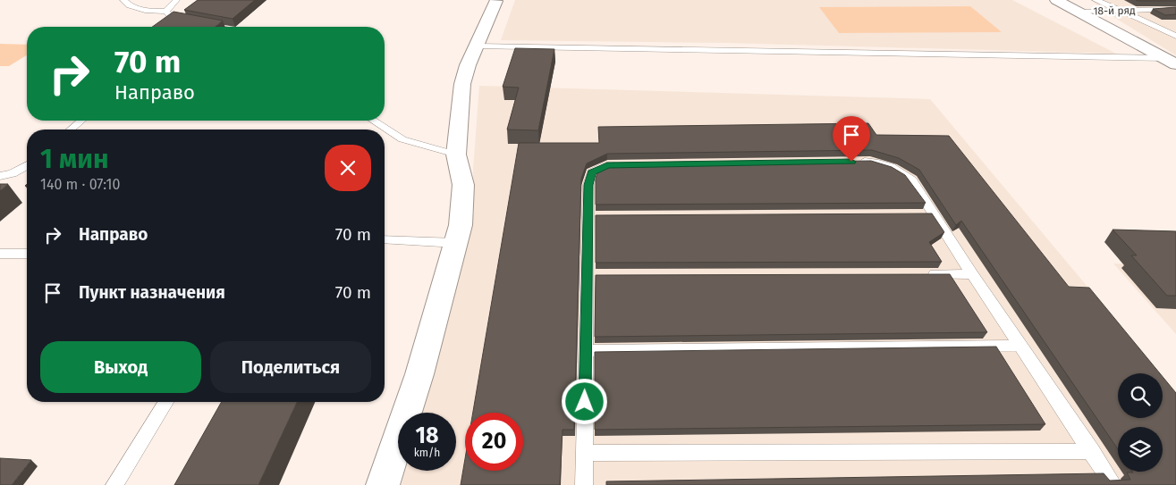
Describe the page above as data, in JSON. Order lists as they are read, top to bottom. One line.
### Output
{"streets":{"lane":["18-й ряд"]},"page":{"turn":["70 m","Направо"],"heading":["1 мин","140 m · 07:10"],"list":[{"name":"Направо","value":"70 m"},{"name":"Пункт назначения","value":"70 m"}],"buttons":["Выход","Поделиться"],"speed":"18 km/h","limit":"20"}}
